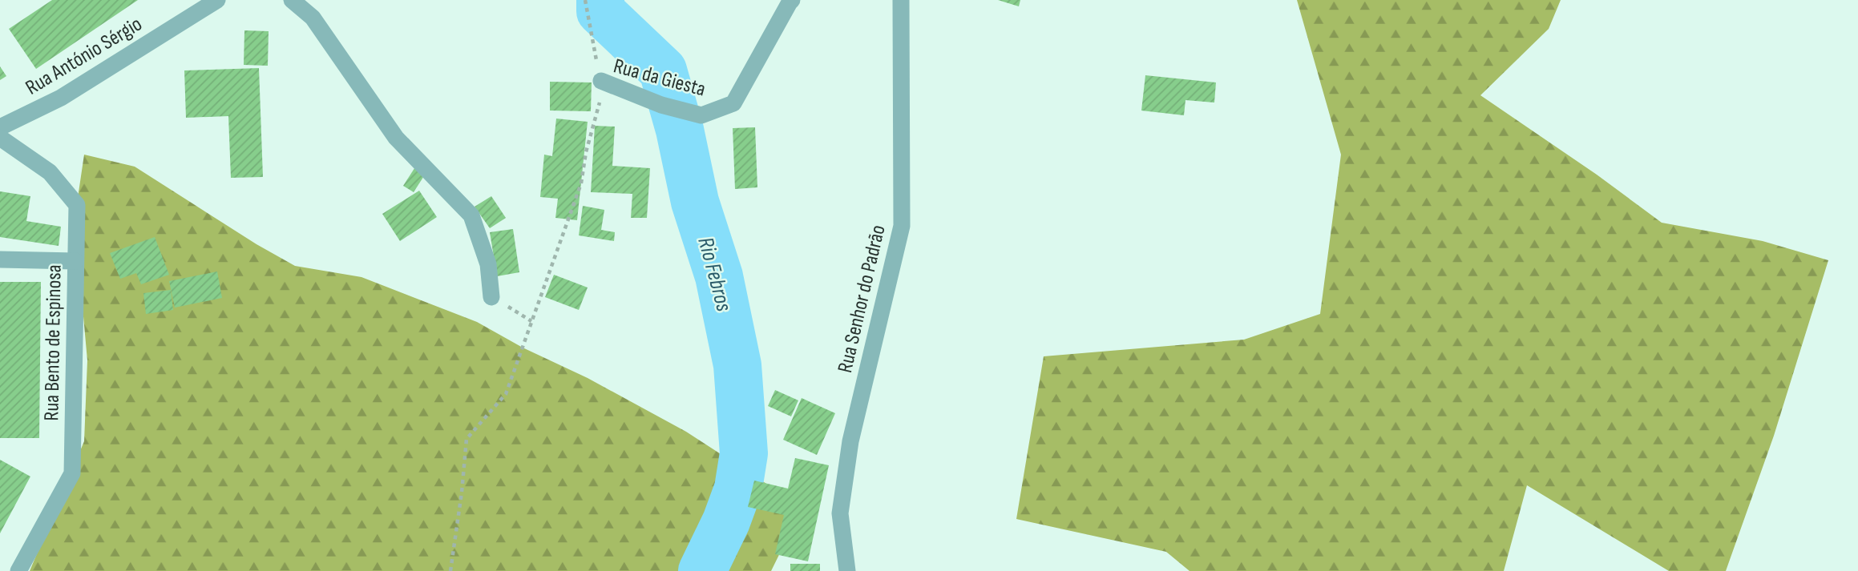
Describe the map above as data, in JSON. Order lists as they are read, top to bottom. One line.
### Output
{"streets":{"street":["Rua António Sérgio","Rua da Giesta","Rua Senhor do Padrão","Rua Bento de Espinosa"]},"water":["Rio Febros"]}
